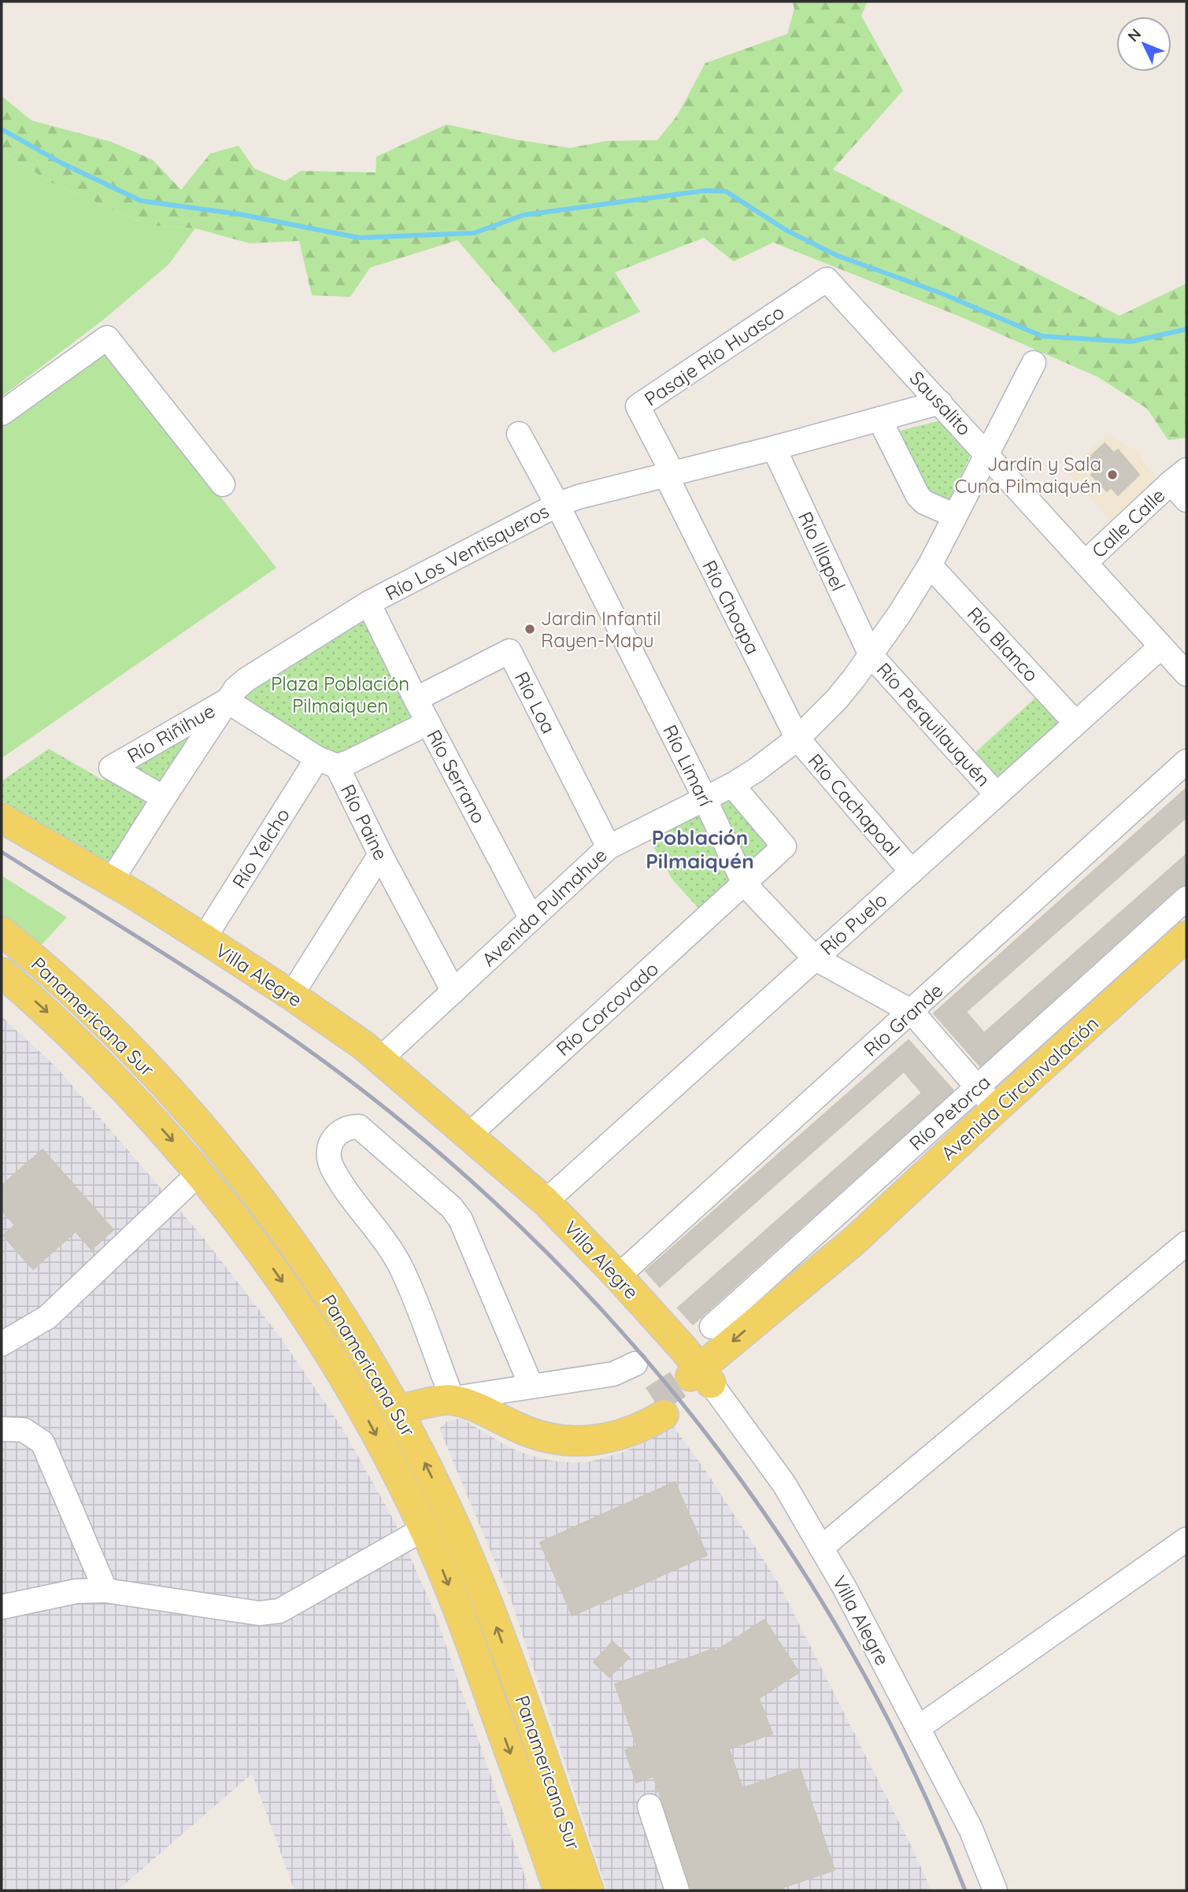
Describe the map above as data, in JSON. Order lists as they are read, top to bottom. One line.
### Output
{"streets":{"main road":["Villa Alegre","Panamericana Sur","Avenida Circunvalación"],"street":["Pasaje Río Huasco","Sausalito","Calle Calle","Río Illapel","Río Los Ventisqueros","Río Choapa","Río Blanco","Río Loa","Río Perquilauquén","Río Riñihue","Río Limarí","Río Serrano","Río Cachapoal","Río Paine","Río Yelcho","Avenida Pulmahue","Río Puelo","Río Corcovado","Río Grande","Río Petorca"]},"crossings":[["Pasaje Río Huasco","Sausalito"],["Pasaje Río Huasco","Río Los Ventisqueros"],["Pasaje Río Huasco","Río Choapa"],["Sausalito","Calle Calle"],["Sausalito","Río Los Ventisqueros"],["Sausalito","Avenida Pulmahue"],["Sausalito","Río Puelo"],["Río Illapel","Río Los Ventisqueros"],["Río Illapel","Río Perquilauquén"],["Río Illapel","Avenida Pulmahue"],["Río Los Ventisqueros","Río Choapa"],["Río Los Ventisqueros","Río Riñihue"],["Río Los Ventisqueros","Río Limarí"],["Río Los Ventisqueros","Río Serrano"],["Río Los Ventisqueros","Villa Alegre"],["Río Choapa","Río Cachapoal"],["Río Choapa","Avenida Pulmahue"],["Río Blanco","Avenida Pulmahue"],["Río Blanco","Río Puelo"],["Río Loa","Río Serrano"],["Río Loa","Avenida Pulmahue"],["Río Perquilauquén","Avenida Pulmahue"],["Río Perquilauquén","Río Puelo"],["Río Limarí","Avenida Pulmahue"],["Río Limarí","Río Puelo"],["Río Limarí","Río Corcovado"],["Río Limarí","Río Grande"],["Río Limarí","Avenida Circunvalación"],["Río Limarí","Río Petorca"],["Río Serrano","Avenida Pulmahue"],["Río Cachapoal","Avenida Pulmahue"],["Río Cachapoal","Río Puelo"],["Río Paine","Río Yelcho"],["Río Paine","Avenida Pulmahue"],["Río Yelcho","Villa Alegre"],["Avenida Pulmahue","Villa Alegre"],["Avenida Pulmahue","Río Corcovado"],["Río Puelo","Villa Alegre"],["Villa Alegre","Río Corcovado"],["Villa Alegre","Río Grande"],["Villa Alegre","Avenida Circunvalación"]],"districts":["Población Pilmaiquén"],"parks":["Plaza Población Pilmaiquen"],"places":["Jardín y Sala Cuna Pilmaiquén","Jardin Infantil Rayen-Mapu"],"north":"top left"}
